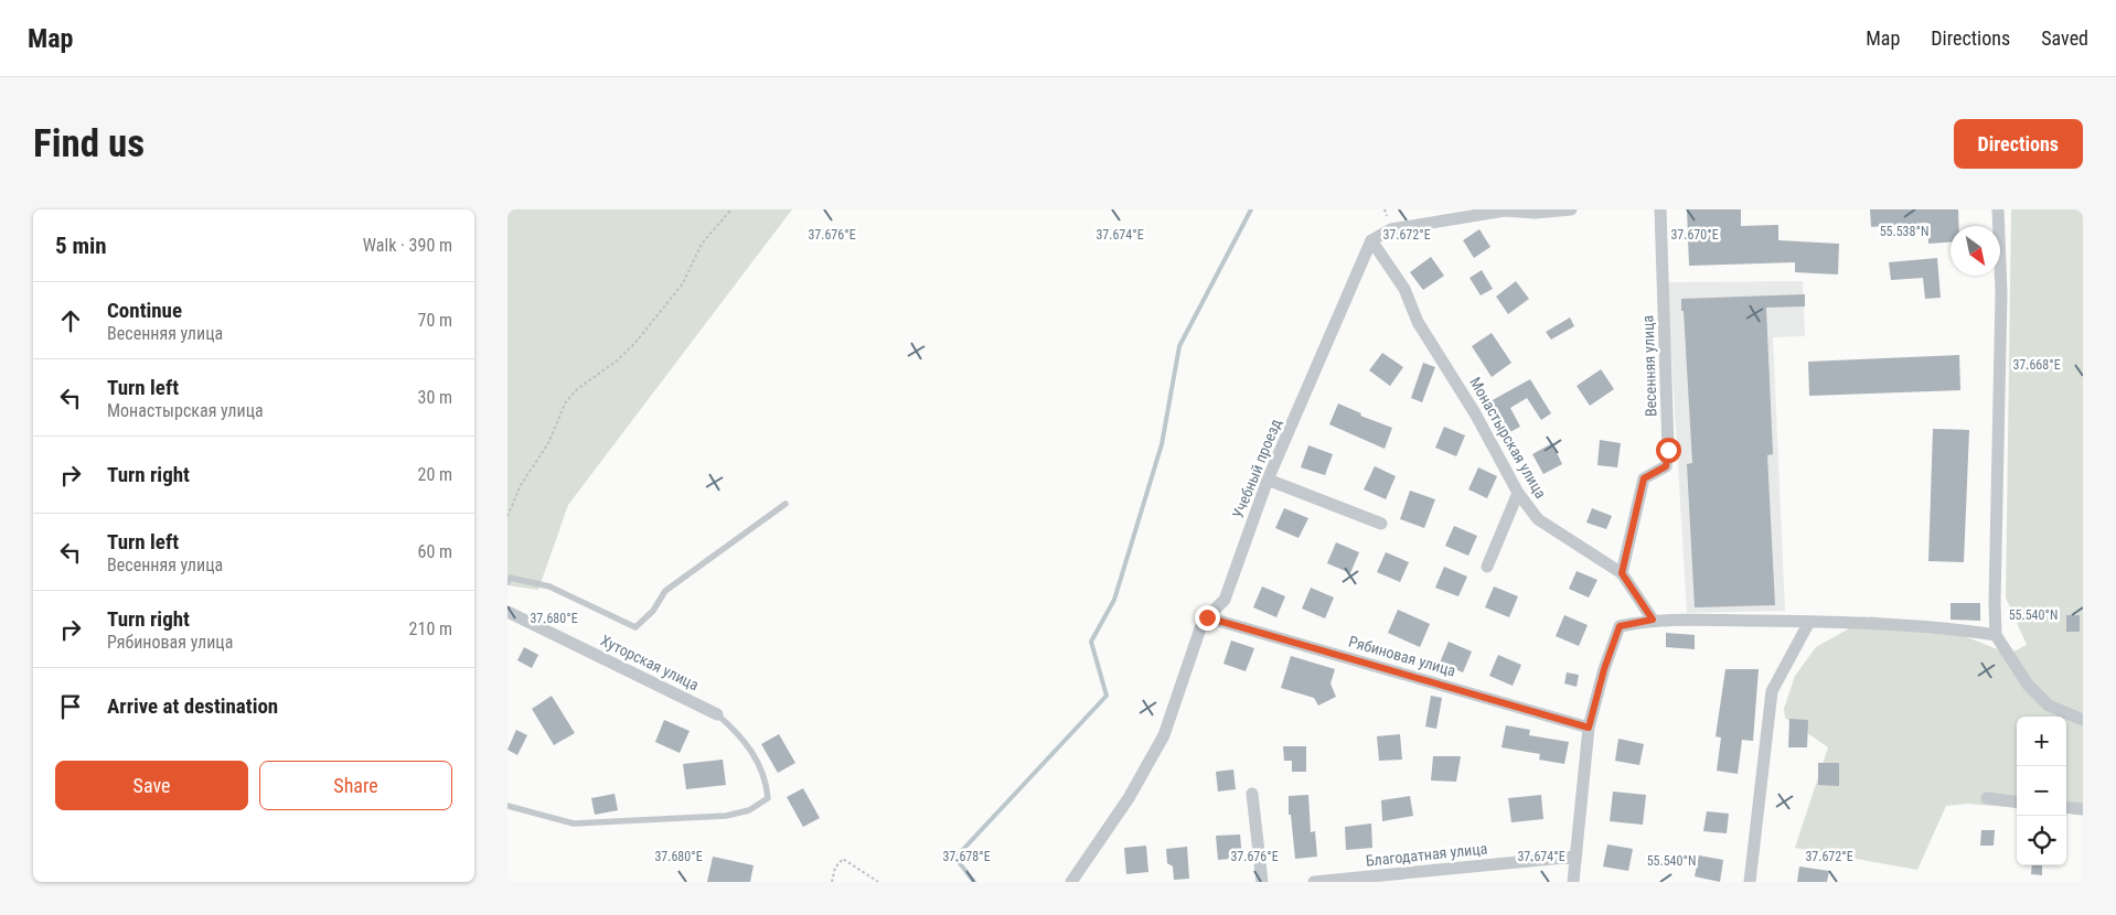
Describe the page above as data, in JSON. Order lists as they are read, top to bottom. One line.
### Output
{"streets":{"street":["Весенняя улица","Монастырская улица","Учебный проезд","Рябиновая улица","Хуторская улица","Благодатная улица"]},"crossings":[["Весенняя улица","Монастырская улица"],["Монастырская улица","Учебный проезд"],["Учебный проезд","Рябиновая улица"]],"north":"bottom right","page":{"header":"Map","nav":["Map","Directions","Saved"],"buttons":["Directions",["Save","Share"]],"title":"Find us","heading":["5 min","Walk · 390 m"],"list":[["Continue","Весенняя улица","70 m"],["Turn left","Монастырская улица","30 m"],["Turn right","20 m"],["Turn left","Весенняя улица","60 m"],["Turn right","Рябиновая улица","210 m"],"Arrive at destination"],"map_buttons":["+","−"]},"coordinates":["55.538°N","37.676°E","37.674°E","37.672°E","37.670°E","37.668°E","55.540°N","37.680°E","37.678°E"]}
